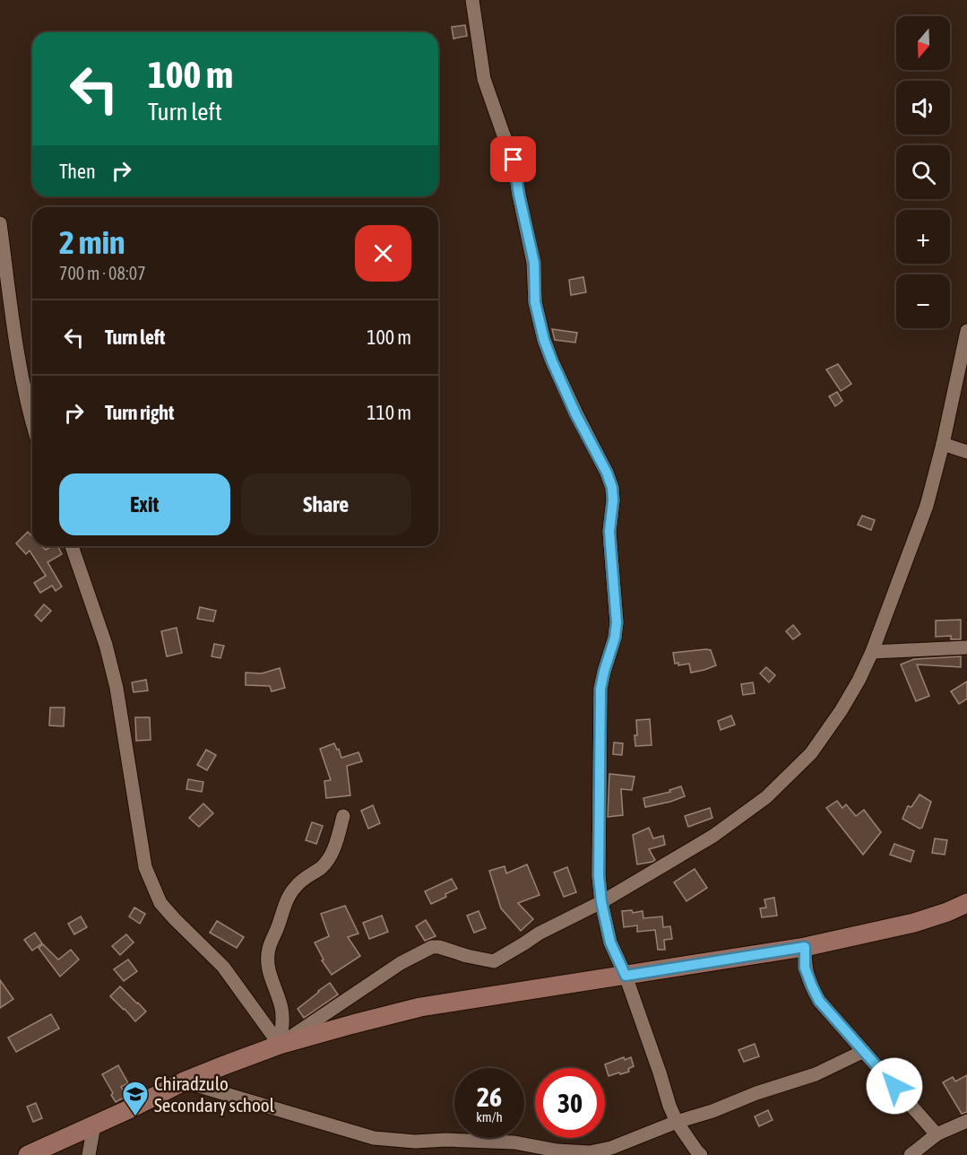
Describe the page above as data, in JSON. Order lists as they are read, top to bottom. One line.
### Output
{"places":{"school or university":["Chiradzulo Secondary school"]},"north":"bottom","page":{"map_buttons":["+","−"],"turn":["100 m","Turn left"],"then":"Then","heading":["2 min","700 m · 08:07"],"list":[{"name":"Turn left","value":"100 m"},{"name":"Turn right","value":"110 m"}],"buttons":["Exit","Share"],"speed":"26 km/h","limit":"30"}}
